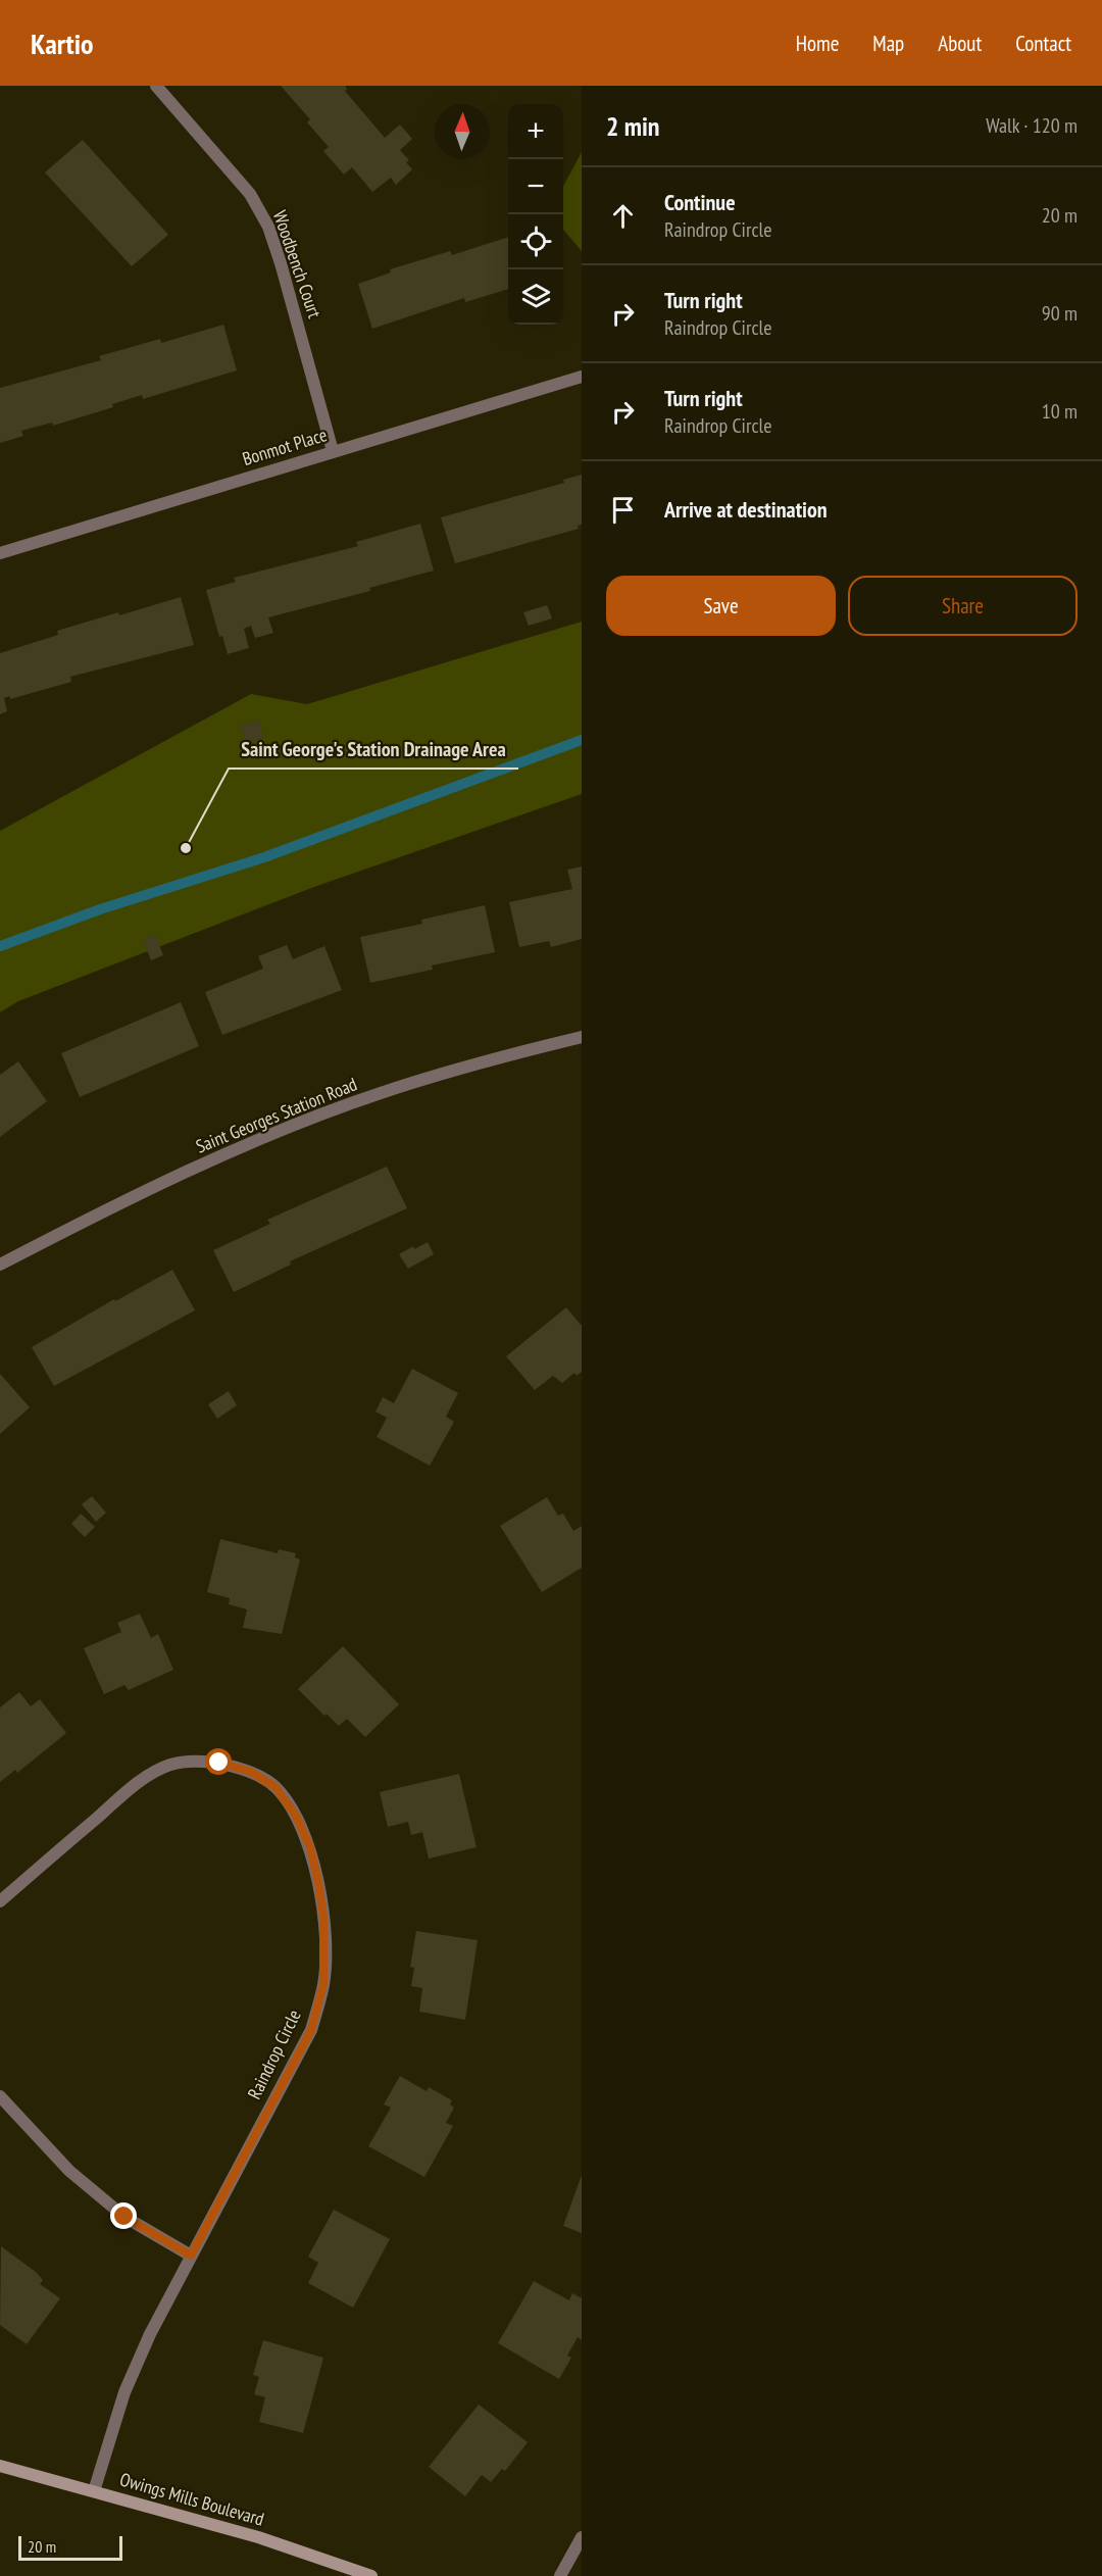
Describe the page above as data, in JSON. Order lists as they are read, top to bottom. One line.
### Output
{"streets":{"main road":["Owings Mills Boulevard"],"street":["Woodbench Court","Bonmot Place","Saint Georges Station Road","Raindrop Circle"]},"crossings":[["Woodbench Court","Bonmot Place"],["Raindrop Circle","Owings Mills Boulevard"]],"places":["Saint George's Station Drainage Area"],"scale_bar":"20 m","north":"top","page":{"header":"Kartio","nav":["Home","Map","About","Contact"],"heading":["2 min","Walk · 120 m"],"map_buttons":["+","−"],"list":[["Continue","Raindrop Circle","20 m"],["Turn right","Raindrop Circle","90 m"],["Turn right","Raindrop Circle","10 m"],"Arrive at destination"],"buttons":["Save","Share"],"scale":"20 m"}}
